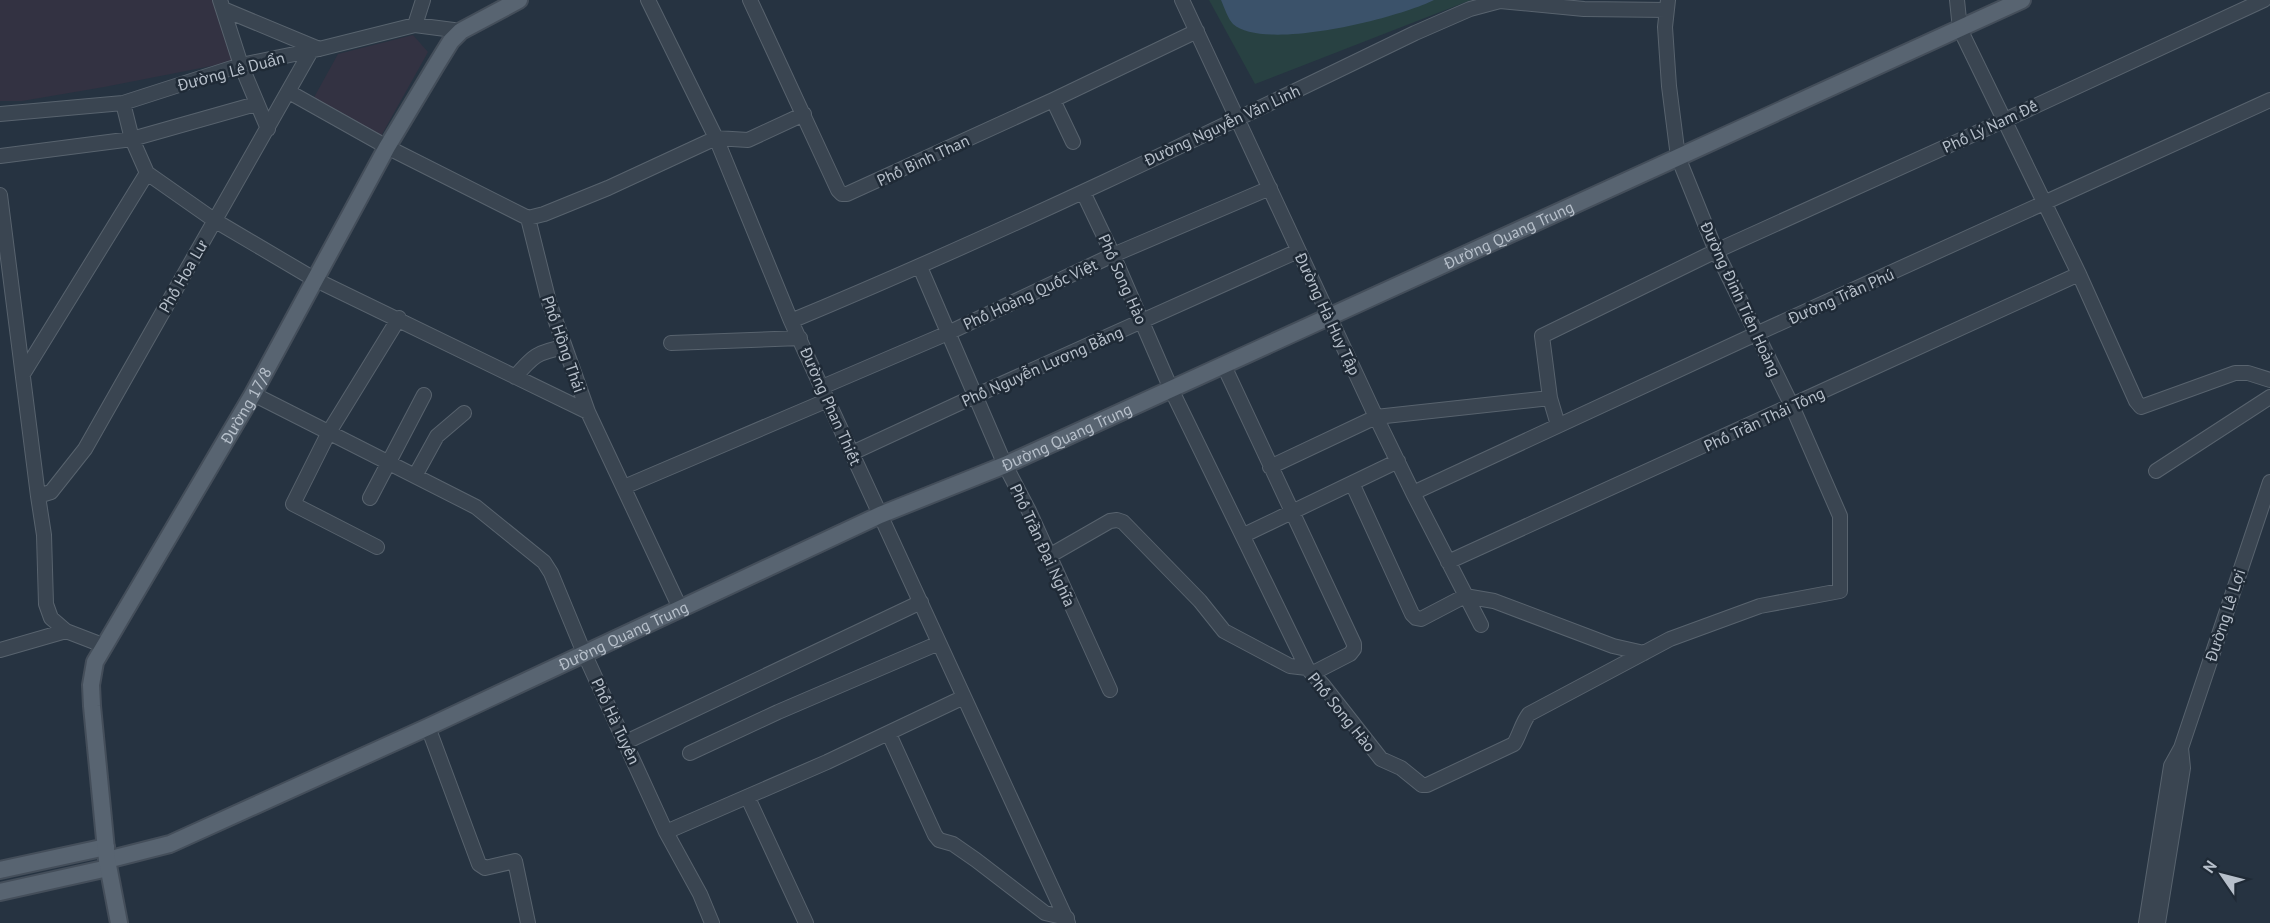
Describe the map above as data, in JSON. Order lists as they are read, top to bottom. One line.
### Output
{"streets":{"main road":["Đường Quang Trung","Đường 17/8"],"street":["Đường Lê Duẩn","Đường Nguyễn Văn Linh","Phố Lý Nam Đế","Phố Bình Than","Phố Hoa Lư","Phố Song Hào","Phố Hoàng Quốc Việt","Đường Trần Phú","Đường Đinh Tiên Hoàng","Đường Hà Huy Tập","Phố Hồng Thái","Phố Nguyễn Lương Bằng","Đường Phan Thiết","Phố Trần Thái Tông","Phố Trần Đại Nghĩa","Đường Lê Lợi","Phố Hà Tuyên"]},"crossings":[["Đường Lê Duẩn","Phố Hoa Lư"],["Đường Lê Duẩn","Đường 17/8"],["Đường Nguyễn Văn Linh","Phố Song Hào"],["Đường Nguyễn Văn Linh","Đường Đinh Tiên Hoàng"],["Đường Nguyễn Văn Linh","Đường Hà Huy Tập"],["Đường Nguyễn Văn Linh","Đường Phan Thiết"],["Đường Nguyễn Văn Linh","Phố Trần Đại Nghĩa"],["Phố Lý Nam Đế","Đường Đinh Tiên Hoàng"],["Phố Bình Than","Đường Hà Huy Tập"],["Đường Quang Trung","Phố Song Hào"],["Đường Quang Trung","Đường Đinh Tiên Hoàng"],["Đường Quang Trung","Đường Hà Huy Tập"],["Đường Quang Trung","Phố Hồng Thái"],["Đường Quang Trung","Đường 17/8"],["Đường Quang Trung","Đường Phan Thiết"],["Đường Quang Trung","Phố Trần Đại Nghĩa"],["Đường Quang Trung","Phố Hà Tuyên"],["Phố Song Hào","Phố Hoàng Quốc Việt"],["Phố Song Hào","Đường Đinh Tiên Hoàng"],["Phố Song Hào","Phố Nguyễn Lương Bằng"],["Phố Hoàng Quốc Việt","Đường Hà Huy Tập"],["Phố Hoàng Quốc Việt","Phố Hồng Thái"],["Phố Hoàng Quốc Việt","Đường Phan Thiết"],["Phố Hoàng Quốc Việt","Phố Trần Đại Nghĩa"],["Đường Trần Phú","Đường Đinh Tiên Hoàng"],["Đường Trần Phú","Đường Hà Huy Tập"],["Đường Đinh Tiên Hoàng","Phố Trần Thái Tông"],["Đường Hà Huy Tập","Phố Nguyễn Lương Bằng"],["Đường Hà Huy Tập","Phố Trần Thái Tông"],["Phố Nguyễn Lương Bằng","Đường Phan Thiết"],["Phố Nguyễn Lương Bằng","Phố Trần Đại Nghĩa"],["Đường 17/8","Phố Hà Tuyên"]],"north":"top left"}
